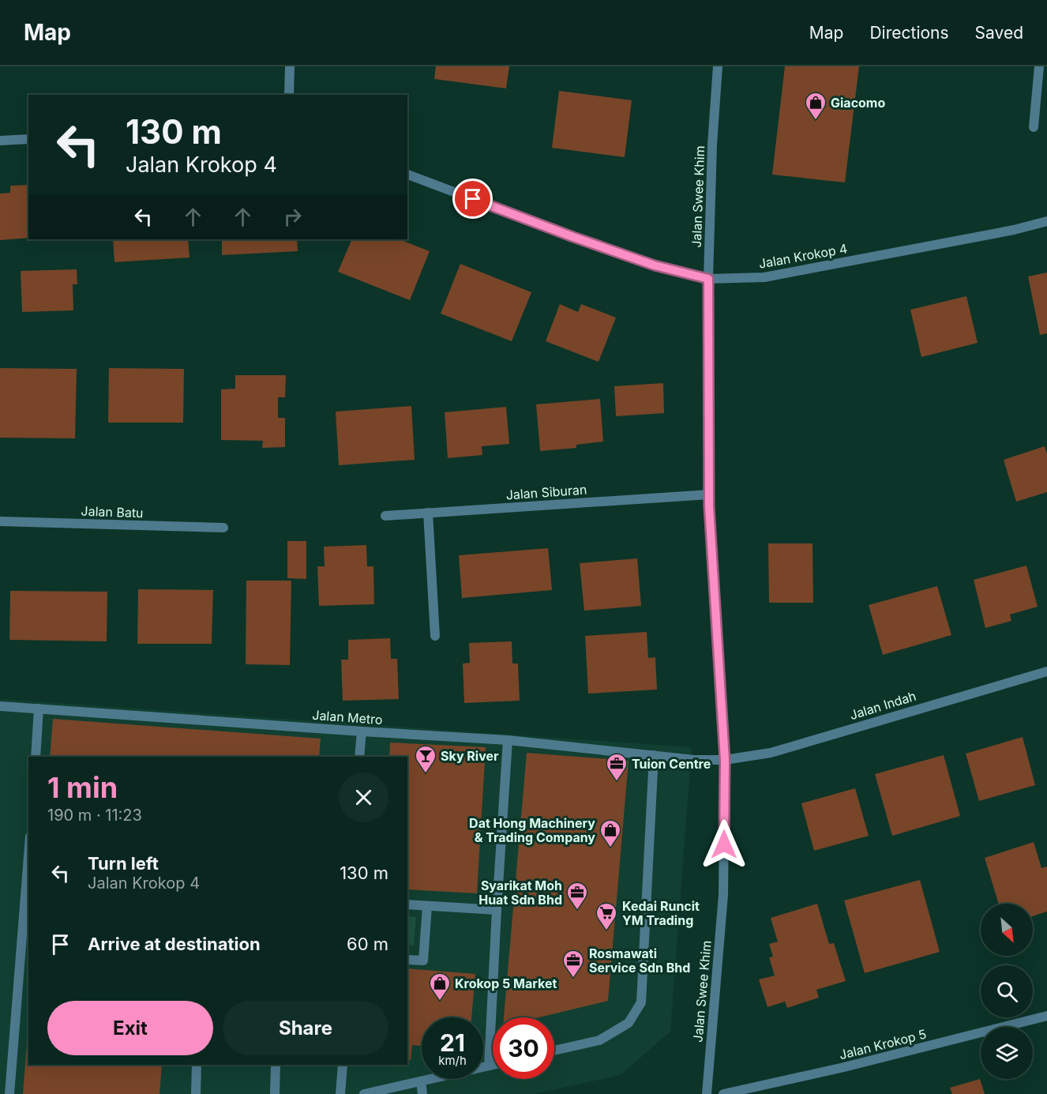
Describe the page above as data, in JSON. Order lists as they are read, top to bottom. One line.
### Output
{"streets":{"street":["Jalan Swee Khim","Jalan Krokop 4","Jalan Siburan","Jalan Batu","Jalan Indah","Jalan Metro","Jalan Krokop 5"]},"crossings":[["Jalan Swee Khim","Jalan Krokop 4"],["Jalan Swee Khim","Jalan Siburan"],["Jalan Swee Khim","Jalan Indah"],["Jalan Swee Khim","Jalan Metro"],["Jalan Indah","Jalan Metro"]],"places":{"shop":["Giacomo","Dat Hong Machinery & Trading Company","Krokop 5 Market"],"bar":["Sky River"],"office":["Tuion Centre","Syarikat Moh Huat Sdn Bhd","Rosmawati Service Sdn Bhd"],"supermarket":["Kedai Runcit YM Trading"]},"north":"bottom right","page":{"header":"Map","nav":["Map","Directions","Saved"],"turn":["130 m","Jalan Krokop 4"],"heading":["1 min","190 m · 11:23"],"list":[{"name":"Turn left","note":"Jalan Krokop 4","value":"130 m"},{"name":"Arrive at destination","value":"60 m"}],"buttons":["Exit","Share"],"speed":"21 km/h","limit":"30"}}
